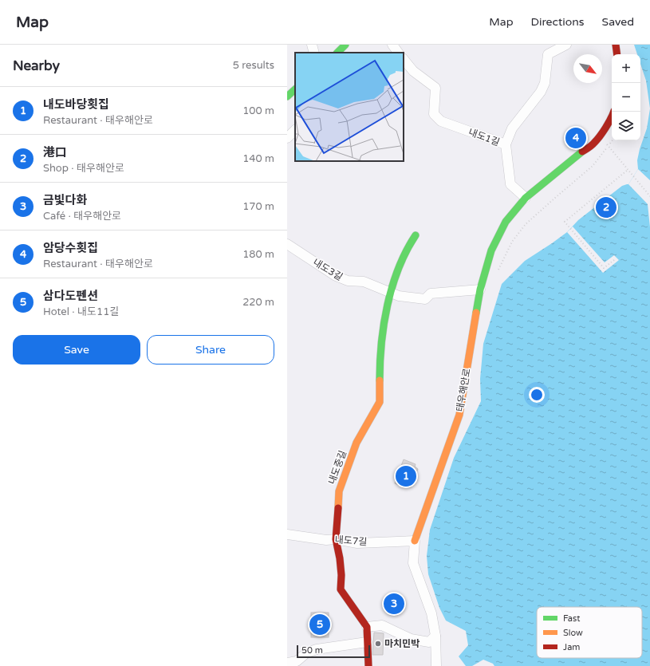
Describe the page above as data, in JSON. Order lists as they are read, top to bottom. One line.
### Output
{"streets":{"street":["내도1길","내도3길","태우해안로","내도중길","내도7길"]},"crossings":[["내도3길","태우해안로"],["내도3길","내도중길"],["태우해안로","내도7길"],["내도중길","내도7길"]],"places":["마치민박"],"legend":["Fast","Slow","Jam"],"scale_bar":"50 m","north":"bottom right","page":{"header":"Map","nav":["Map","Directions","Saved"],"heading":["Nearby","5 results"],"map_buttons":["+","−"],"list":[{"mark":"1","name":"내도바당횟집","note":"Restaurant · 태우해안로","value":"100 m"},{"mark":"2","name":"港口","note":"Shop · 태우해안로","value":"140 m"},{"mark":"3","name":"금빛다화","note":"Café · 태우해안로","value":"170 m"},{"mark":"4","name":"암당수횟집","note":"Restaurant · 태우해안로","value":"180 m"},{"mark":"5","name":"삼다도펜션","note":"Hotel · 내도11길","value":"220 m"}],"pins":["4","2","1","3","5"],"buttons":["Save","Share"],"scale":"50 m"}}
